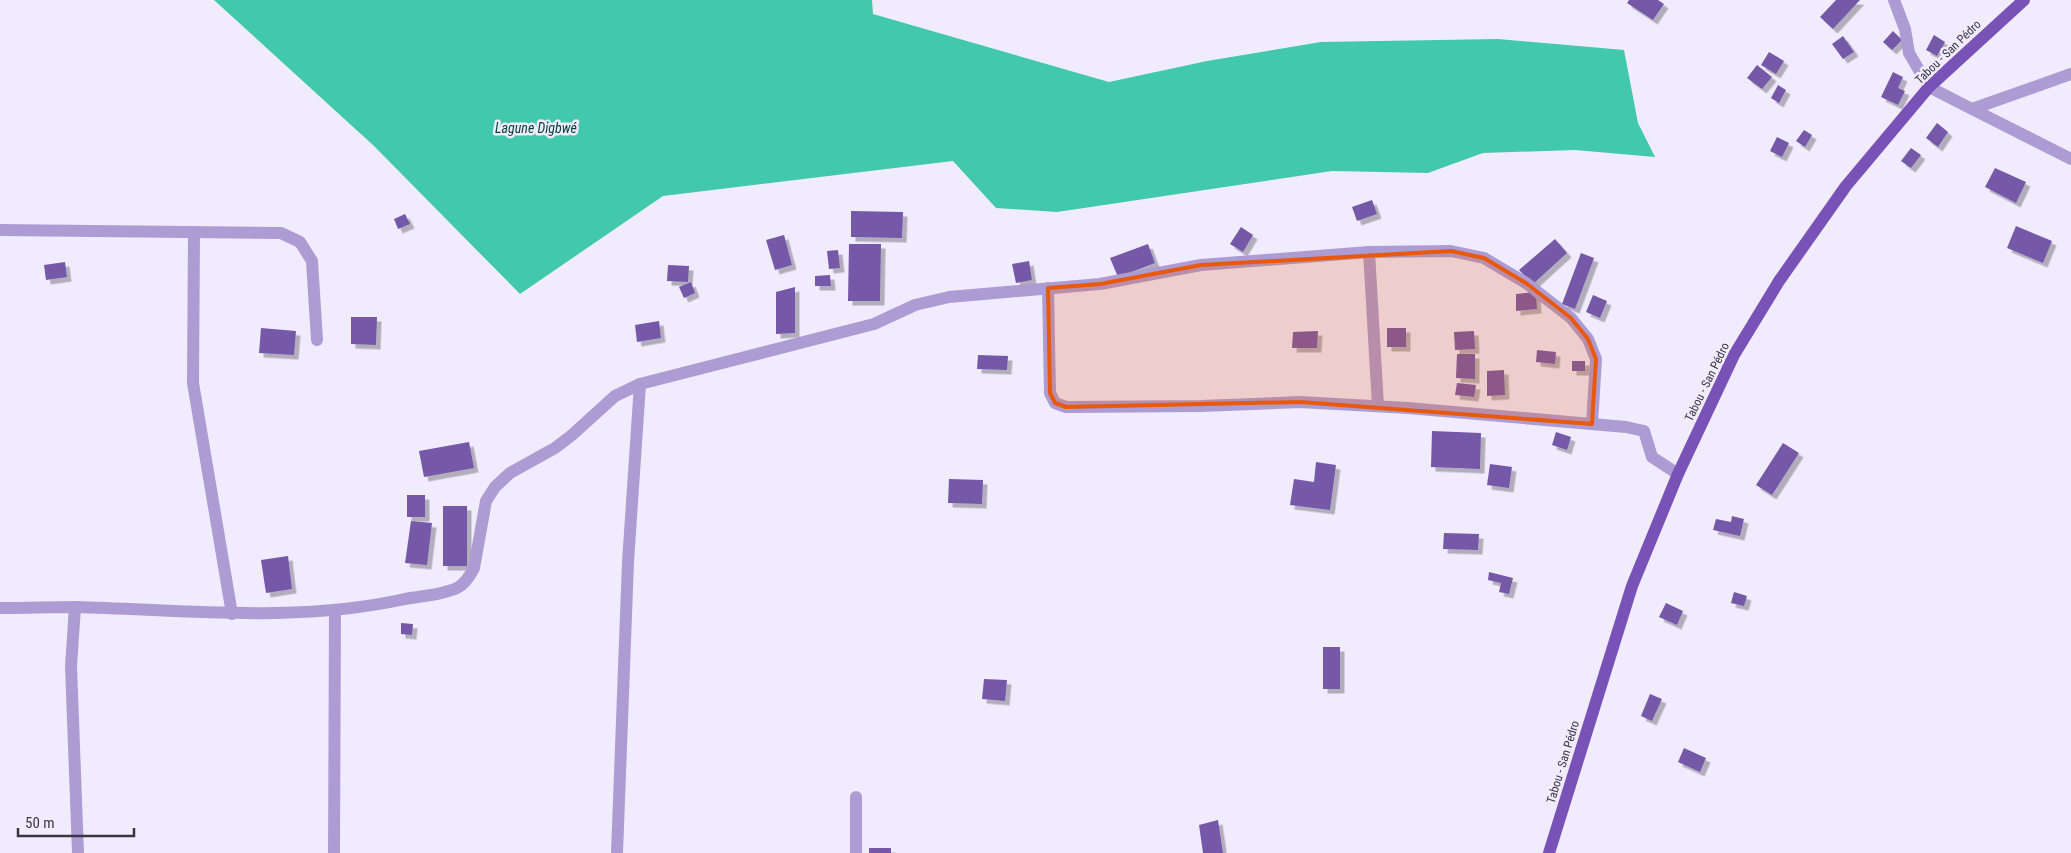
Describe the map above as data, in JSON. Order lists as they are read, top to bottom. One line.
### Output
{"streets":{"main road":["Tabou - San Pédro"]},"water":["Lagune Digbwé"],"scale_bar":"50 m"}
